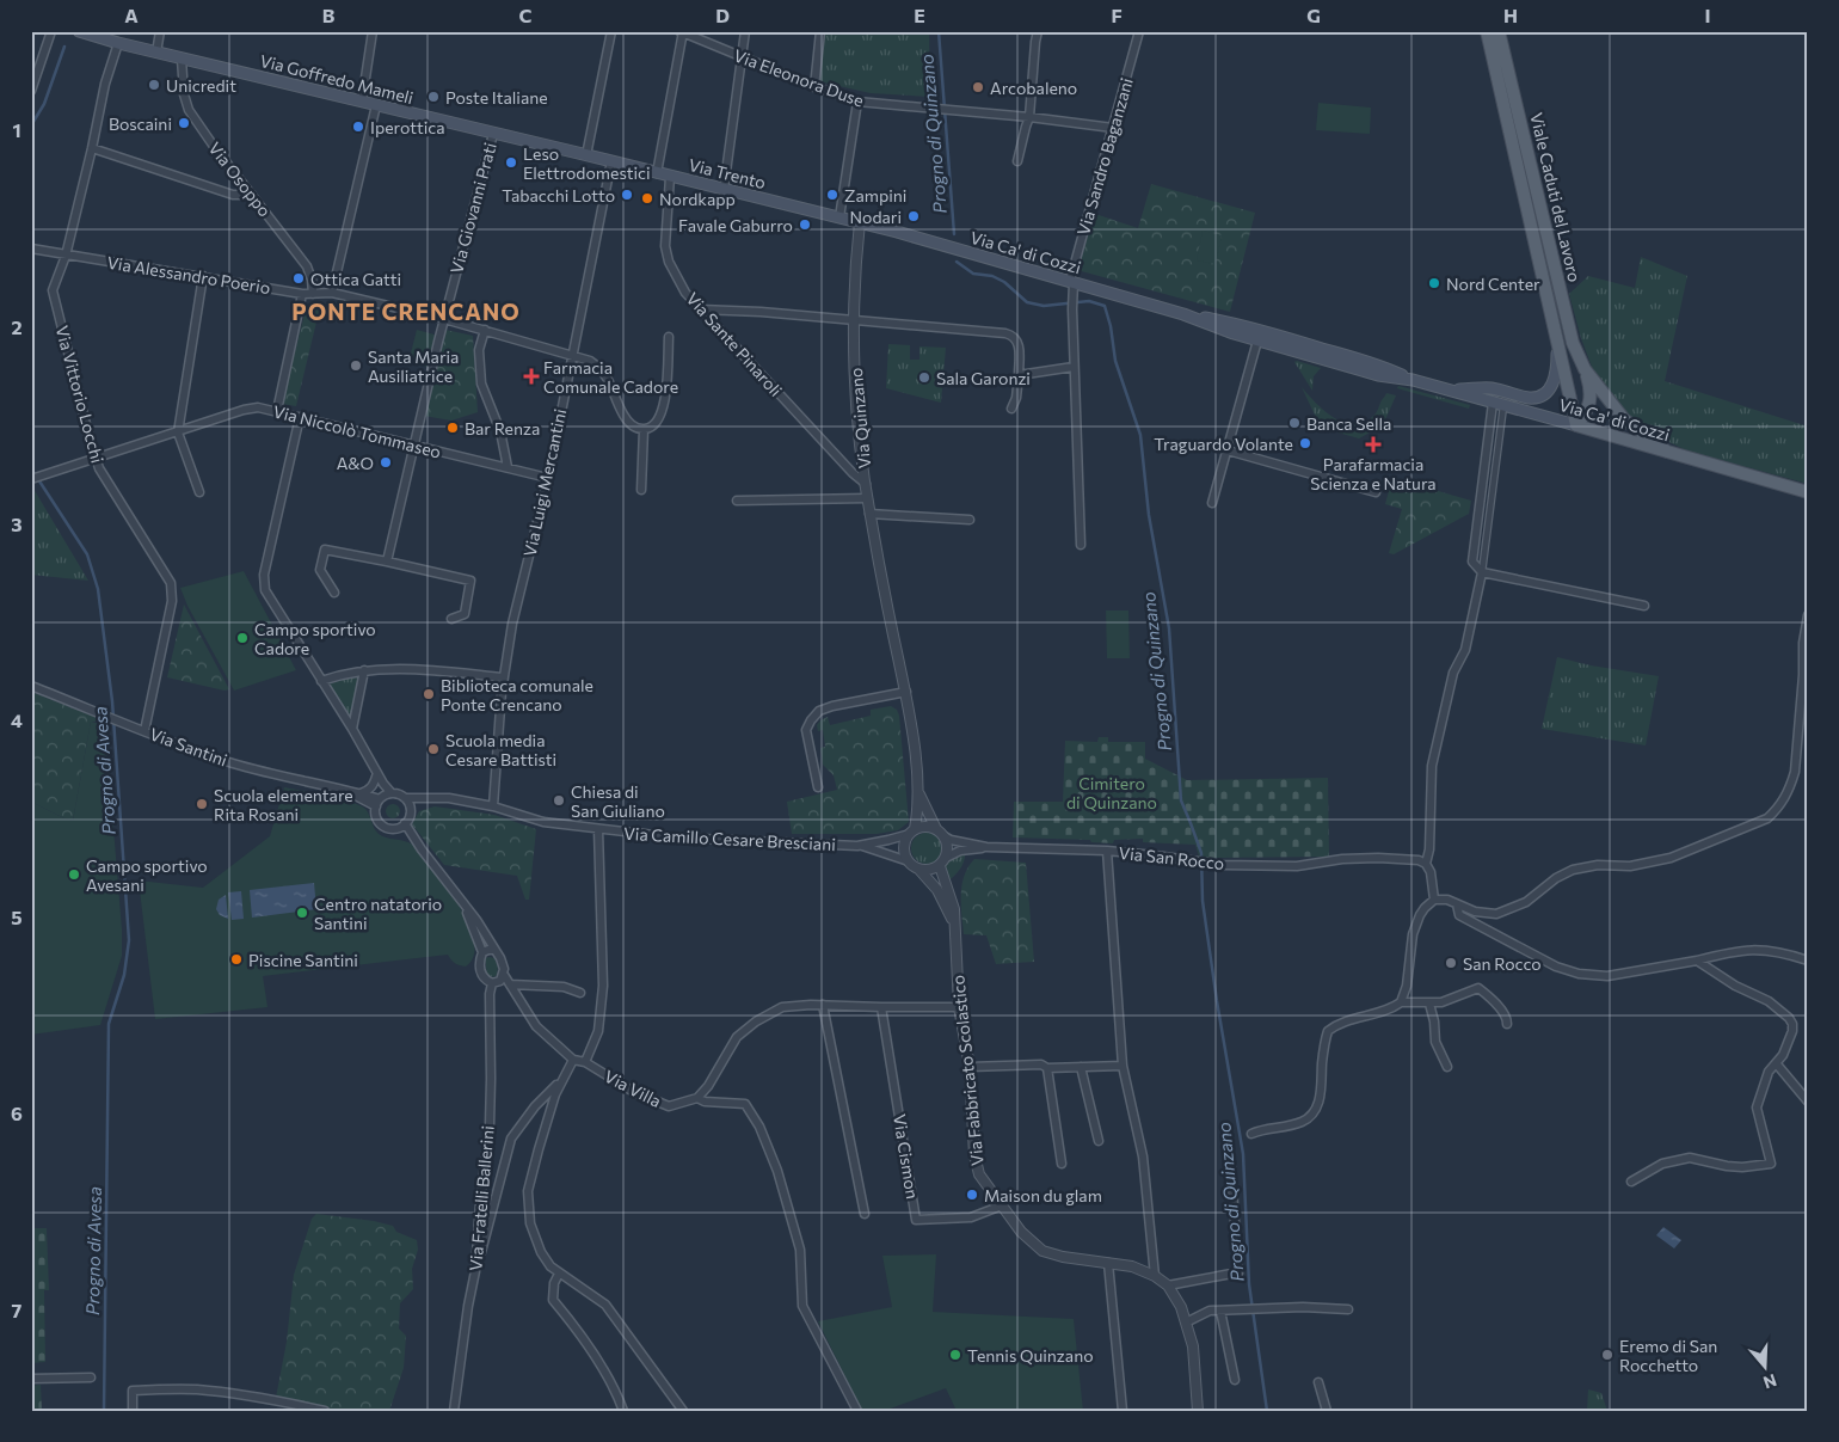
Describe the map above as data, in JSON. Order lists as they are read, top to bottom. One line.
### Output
{"streets":{"main road":["Via Goffredo Mameli","Via Trento","Viale Caduti del Lavoro","Via Ca' di Cozzi"],"street":["Via Eleonora Duse","Via Sandro Baganzani","Via Osoppo","Via Giovanni Prati","Via Alessandro Poerio","Via Sante Pinaroli","Via Vittorio Locchi","Via Quinzano","Via Niccolò Tommaseo","Via Luigi Mercantini","Via Santini","Via Camillo Cesare Bresciani","Via San Rocco","Via Fabbricato Scolastico","Via Villa","Via Cismon","Via Fratelli Ballerini"]},"crossings":[["Via Eleonora Duse","Via Sandro Baganzani"],["Via Goffredo Mameli","Via Trento"],["Via Goffredo Mameli","Via Osoppo"],["Via Goffredo Mameli","Via Giovanni Prati"],["Via Goffredo Mameli","Via Vittorio Locchi"],["Via Sandro Baganzani","Via Ca' di Cozzi"],["Via Trento","Via Ca' di Cozzi"],["Via Trento","Via Sante Pinaroli"],["Via Trento","Via Quinzano"],["Via Trento","Via Luigi Mercantini"],["Via Osoppo","Via Alessandro Poerio"],["Viale Caduti del Lavoro","Via Ca' di Cozzi"],["Via Giovanni Prati","Via Alessandro Poerio"],["Via Giovanni Prati","Via Niccolò Tommaseo"],["Via Ca' di Cozzi","Via Quinzano"],["Via Alessandro Poerio","Via Vittorio Locchi"],["Via Alessandro Poerio","Via Luigi Mercantini"],["Via Sante Pinaroli","Via Quinzano"],["Via Vittorio Locchi","Via Niccolò Tommaseo"],["Via Vittorio Locchi","Via Santini"],["Via Quinzano","Via Camillo Cesare Bresciani"],["Via Quinzano","Via San Rocco"],["Via Quinzano","Via Fabbricato Scolastico"],["Via Niccolò Tommaseo","Via Luigi Mercantini"],["Via Luigi Mercantini","Via Camillo Cesare Bresciani"],["Via Santini","Via Camillo Cesare Bresciani"],["Via Camillo Cesare Bresciani","Via San Rocco"],["Via Camillo Cesare Bresciani","Via Fabbricato Scolastico"],["Via San Rocco","Via Fabbricato Scolastico"],["Via Fabbricato Scolastico","Via Cismon"]],"districts":["PONTE CRENCANO"],"water":["Progno di Quinzano","Progno di Avesa"],"parks":["Cimitero di Quinzano"],"places":{"other":["Unicredit","Arcobaleno","Poste Italiane","Boscaini","Iperottica","Leso Elettrodomestici","Tabacchi Lotto","Zampini","Nordkapp","Nodari","Favale Gaburro","Ottica Gatti","Nord Center","Santa Maria Ausiliatrice","Sala Garonzi","Banca Sella","Bar Renza","Traguardo Volante","A&O","Campo sportivo Cadore","Biblioteca comunale Ponte Crencano","Scuola media Cesare Battisti","Chiesa di San Giuliano","Scuola elementare Rita Rosani","Campo sportivo Avesani","Centro natatorio Santini","Piscine Santini","San Rocco","Maison du glam","Tennis Quinzano","Eremo di San Rocchetto"],"health":["Farmacia Comunale Cadore","Parafarmacia Scienza e Natura"]},"north":"bottom","grid":{"columns":["A","B","C","D","E","F","G","H","I"],"rows":["1","2","3","4","5","6","7"]}}
